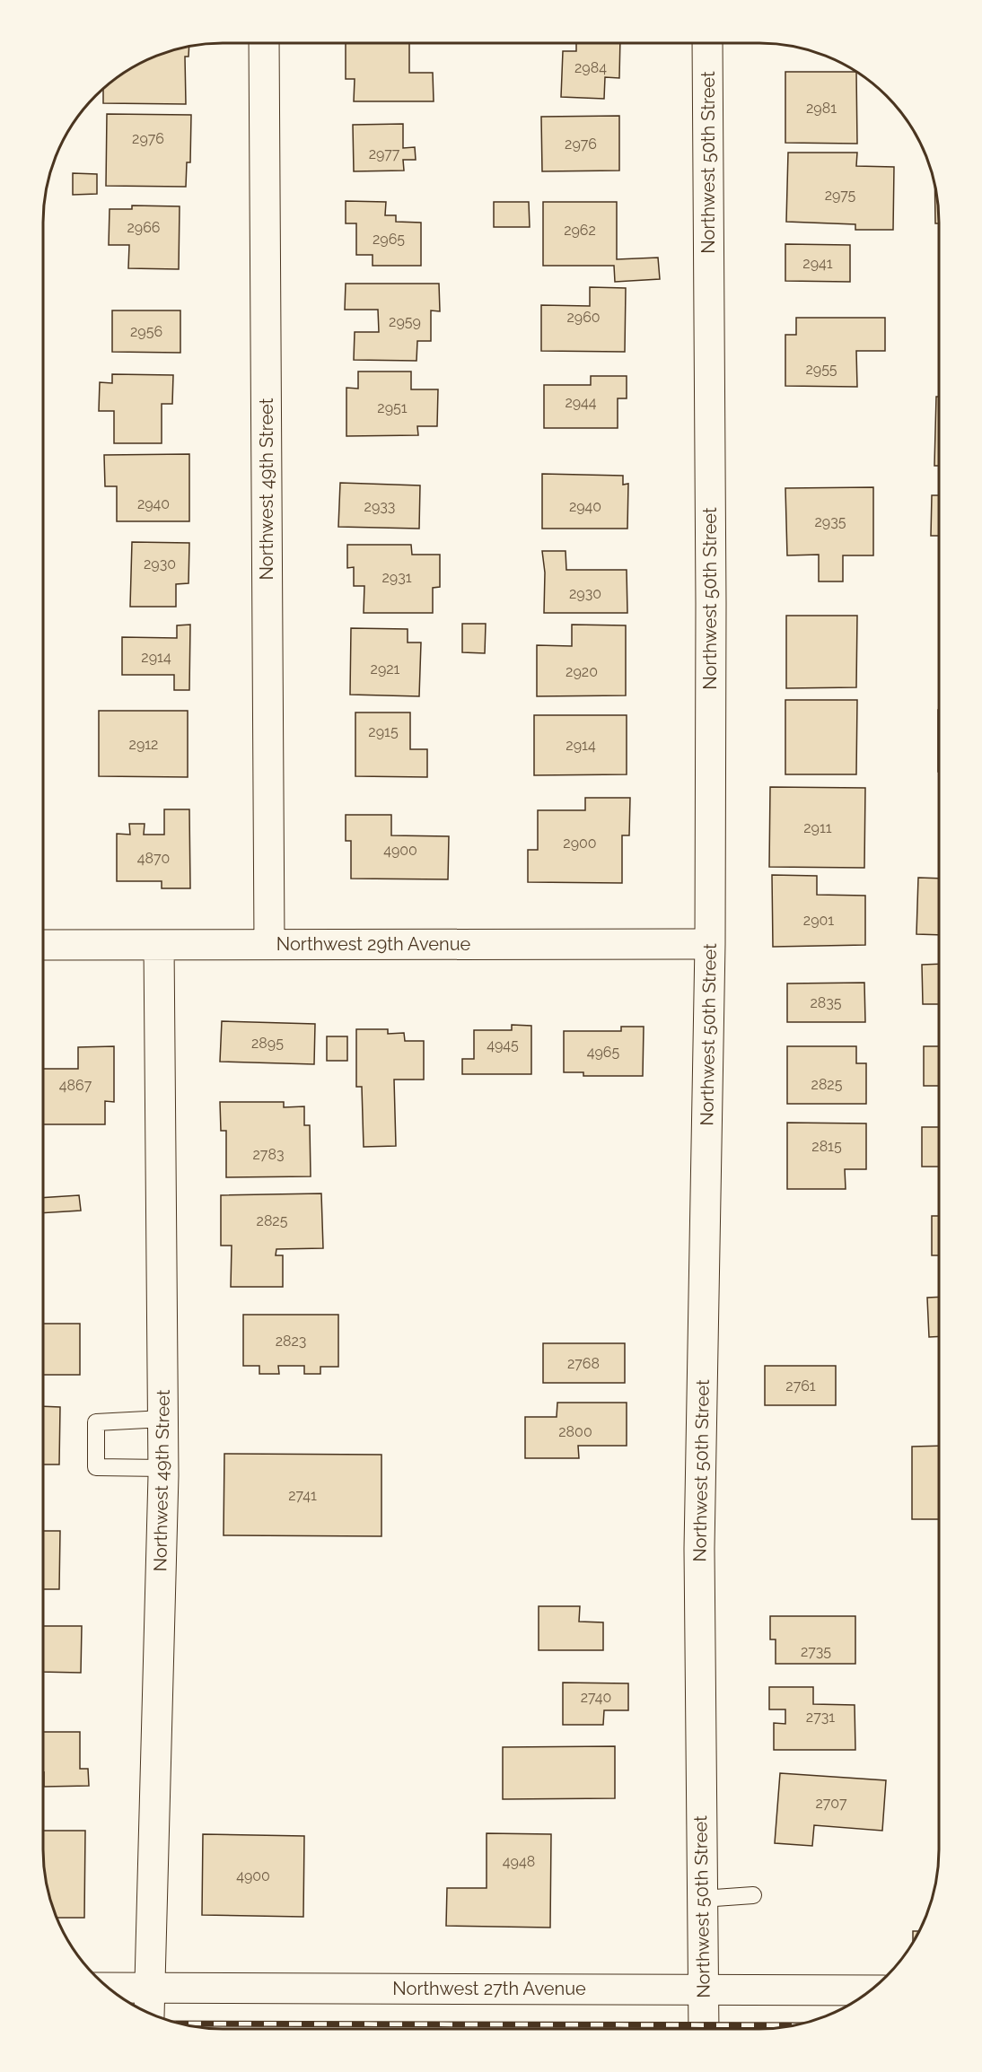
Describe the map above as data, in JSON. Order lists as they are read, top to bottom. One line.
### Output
{"streets":{"street":["Northwest 50th Street","Northwest 49th Street","Northwest 29th Avenue","Northwest 27th Avenue"]},"crossings":[["Northwest 50th Street","Northwest 29th Avenue"],["Northwest 50th Street","Northwest 27th Avenue"],["Northwest 49th Street","Northwest 29th Avenue"],["Northwest 49th Street","Northwest 27th Avenue"]],"house_numbers":["2984","2981","2976","2976","2977","2975","2966","2962","2965","2941","2960","2959","2956","2955","2944","2951","2940","2933","2940","2935","2930","2931","2930","2914","2921","2920","2915","2912","2914","2911","2900","4900","4870","2901","2835","2895","4945","4965","2825","4867","2815","2783","2825","2823","2768","2761","2800","2741","2735","2740","2731","2707","4948","4900"]}
